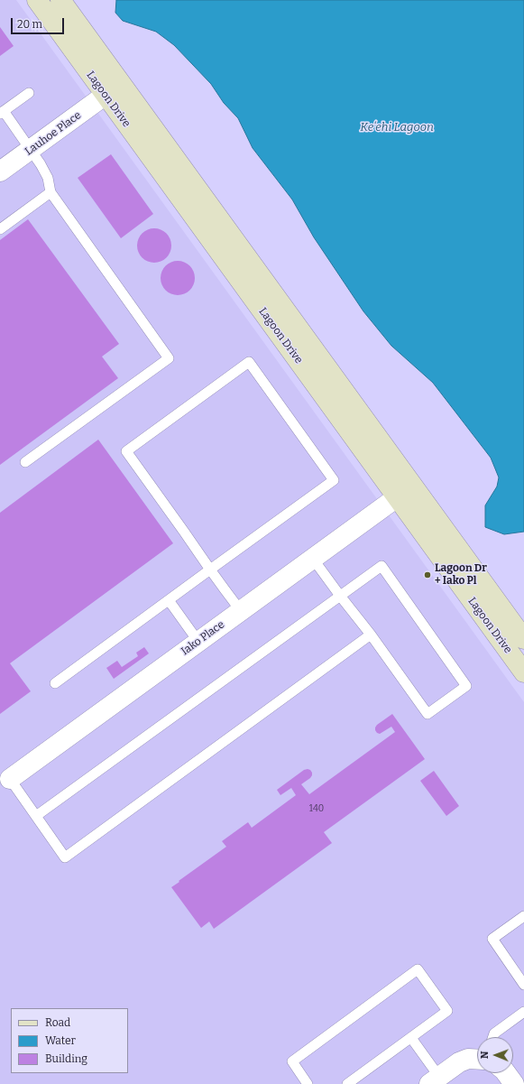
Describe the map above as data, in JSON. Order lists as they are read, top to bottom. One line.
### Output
{"streets":{"street":["Lagoon Drive","Lauhoe Place","Iako Place"]},"crossings":[["Lagoon Drive","Lauhoe Place"],["Lagoon Drive","Iako Place"]],"water":["Keʻehi Lagoon"],"places":["Lagoon Dr + Iako Pl"],"house_numbers":["140"],"legend":["Road","Water","Building"],"scale_bar":"20 m","north":"left"}
